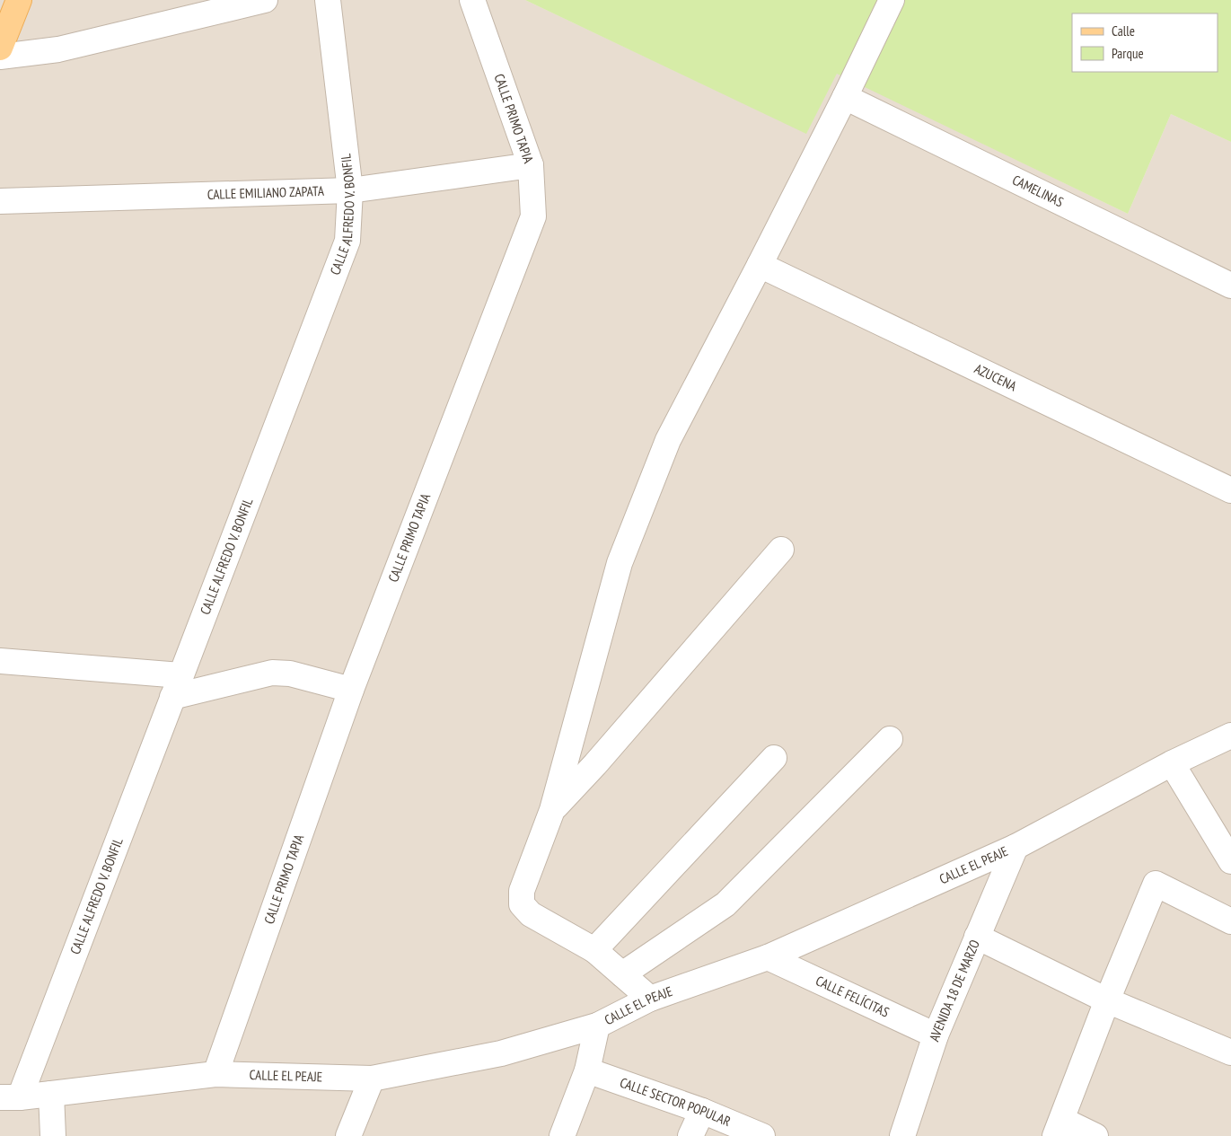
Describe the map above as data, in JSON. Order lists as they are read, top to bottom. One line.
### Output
{"streets":{"street":["CALLE PRIMO TAPIA","CAMELINAS","CALLE EMILIANO ZAPATA","CALLE ALFREDO V. BONFIL","AZUCENA","CALLE EL PEAJE","AVENIDA 18 DE MARZO","CALLE FELÍCITAS","CALLE SECTOR POPULAR"]},"crossings":[["CALLE PRIMO TAPIA","CALLE EMILIANO ZAPATA"],["CALLE PRIMO TAPIA","CALLE EL PEAJE"],["CALLE EMILIANO ZAPATA","CALLE ALFREDO V. BONFIL"],["CALLE ALFREDO V. BONFIL","CALLE EL PEAJE"],["CALLE EL PEAJE","AVENIDA 18 DE MARZO"],["CALLE EL PEAJE","CALLE FELÍCITAS"],["AVENIDA 18 DE MARZO","CALLE FELÍCITAS"]],"legend":["Calle","Parque"]}
